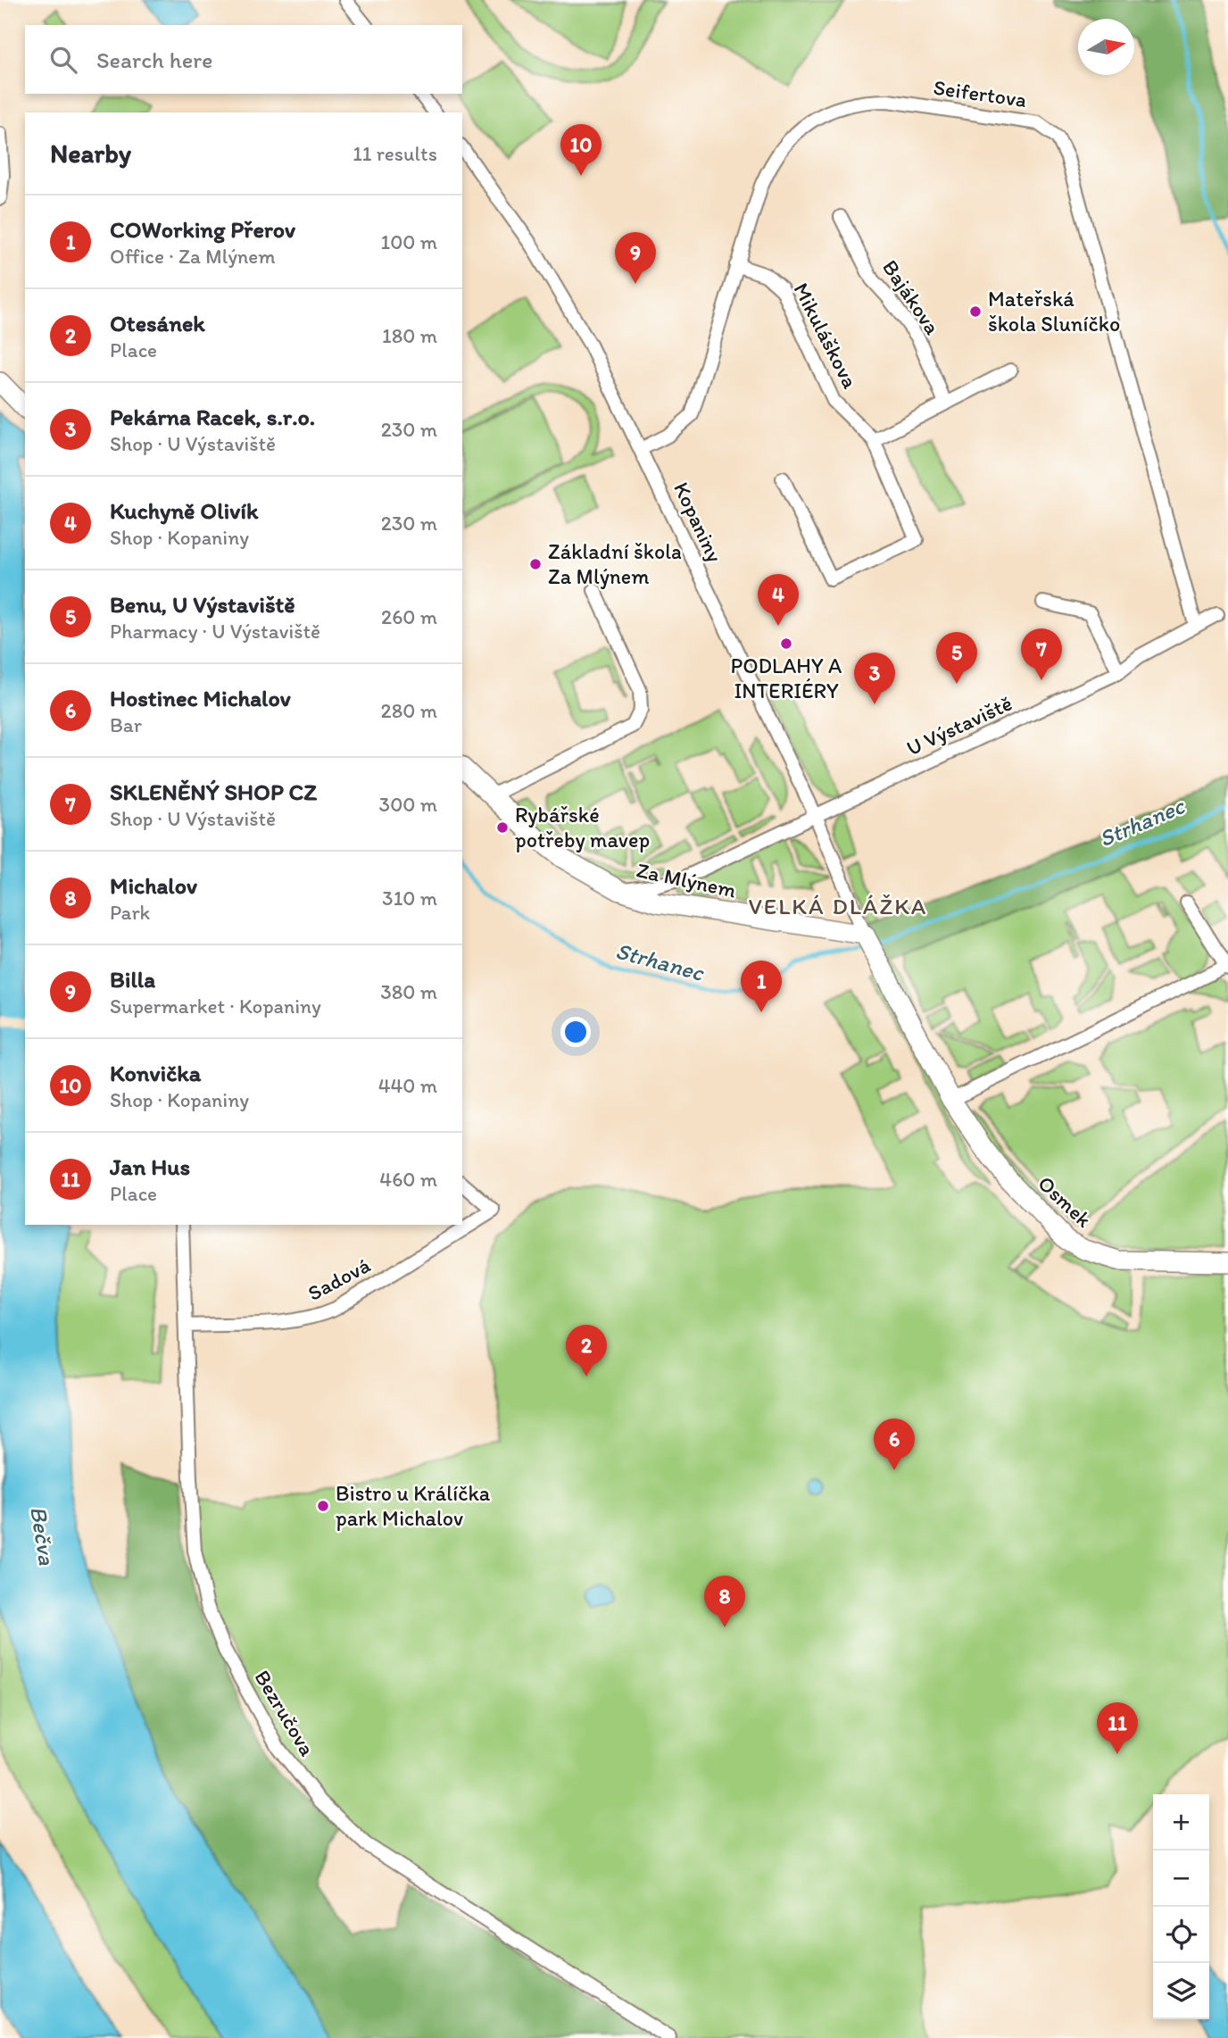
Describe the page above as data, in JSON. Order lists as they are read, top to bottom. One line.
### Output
{"streets":{"street":["Seifertova","Bajákova","Mikuláškova","Kopaniny","U Výstaviště","Za Mlýnem","Osmek","Sadová","Bezručova"]},"crossings":[["Seifertova","Mikuláškova"],["Seifertova","Kopaniny"],["Seifertova","U Výstaviště"],["Kopaniny","U Výstaviště"],["Kopaniny","Za Mlýnem"],["Kopaniny","Osmek"],["U Výstaviště","Za Mlýnem"],["Za Mlýnem","Osmek"],["Sadová","Bezručova"]],"districts":["VELKÁ DLÁŽKA"],"water":["Strhanec","Bečva"],"places":["Mateřská škola Sluníčko","Základní škola Za Mlýnem","PODLAHY A INTERIÉRY","Rybářské potřeby mavep","Bistro u Králíčka park Michalov"],"north":"right","page":{"search":"Search here","heading":["Nearby","11 results"],"pins":["10","9","4","7","5","3","1","2","6","8","11"],"list":[{"mark":"1","name":"COWorking Přerov","note":"Office · Za Mlýnem","value":"100 m"},{"mark":"2","name":"Otesánek","note":"Place","value":"180 m"},{"mark":"3","name":"Pekárna Racek, s.r.o.","note":"Shop · U Výstaviště","value":"230 m"},{"mark":"4","name":"Kuchyně Olivík","note":"Shop · Kopaniny","value":"230 m"},{"mark":"5","name":"Benu, U Výstaviště","note":"Pharmacy · U Výstaviště","value":"260 m"},{"mark":"6","name":"Hostinec Michalov","note":"Bar","value":"280 m"},{"mark":"7","name":"SKLENĚNÝ SHOP CZ","note":"Shop · U Výstaviště","value":"300 m"},{"mark":"8","name":"Michalov","note":"Park","value":"310 m"},{"mark":"9","name":"Billa","note":"Supermarket · Kopaniny","value":"380 m"},{"mark":"10","name":"Konvička","note":"Shop · Kopaniny","value":"440 m"},{"mark":"11","name":"Jan Hus","note":"Place","value":"460 m"}],"map_buttons":["+","−"]}}
